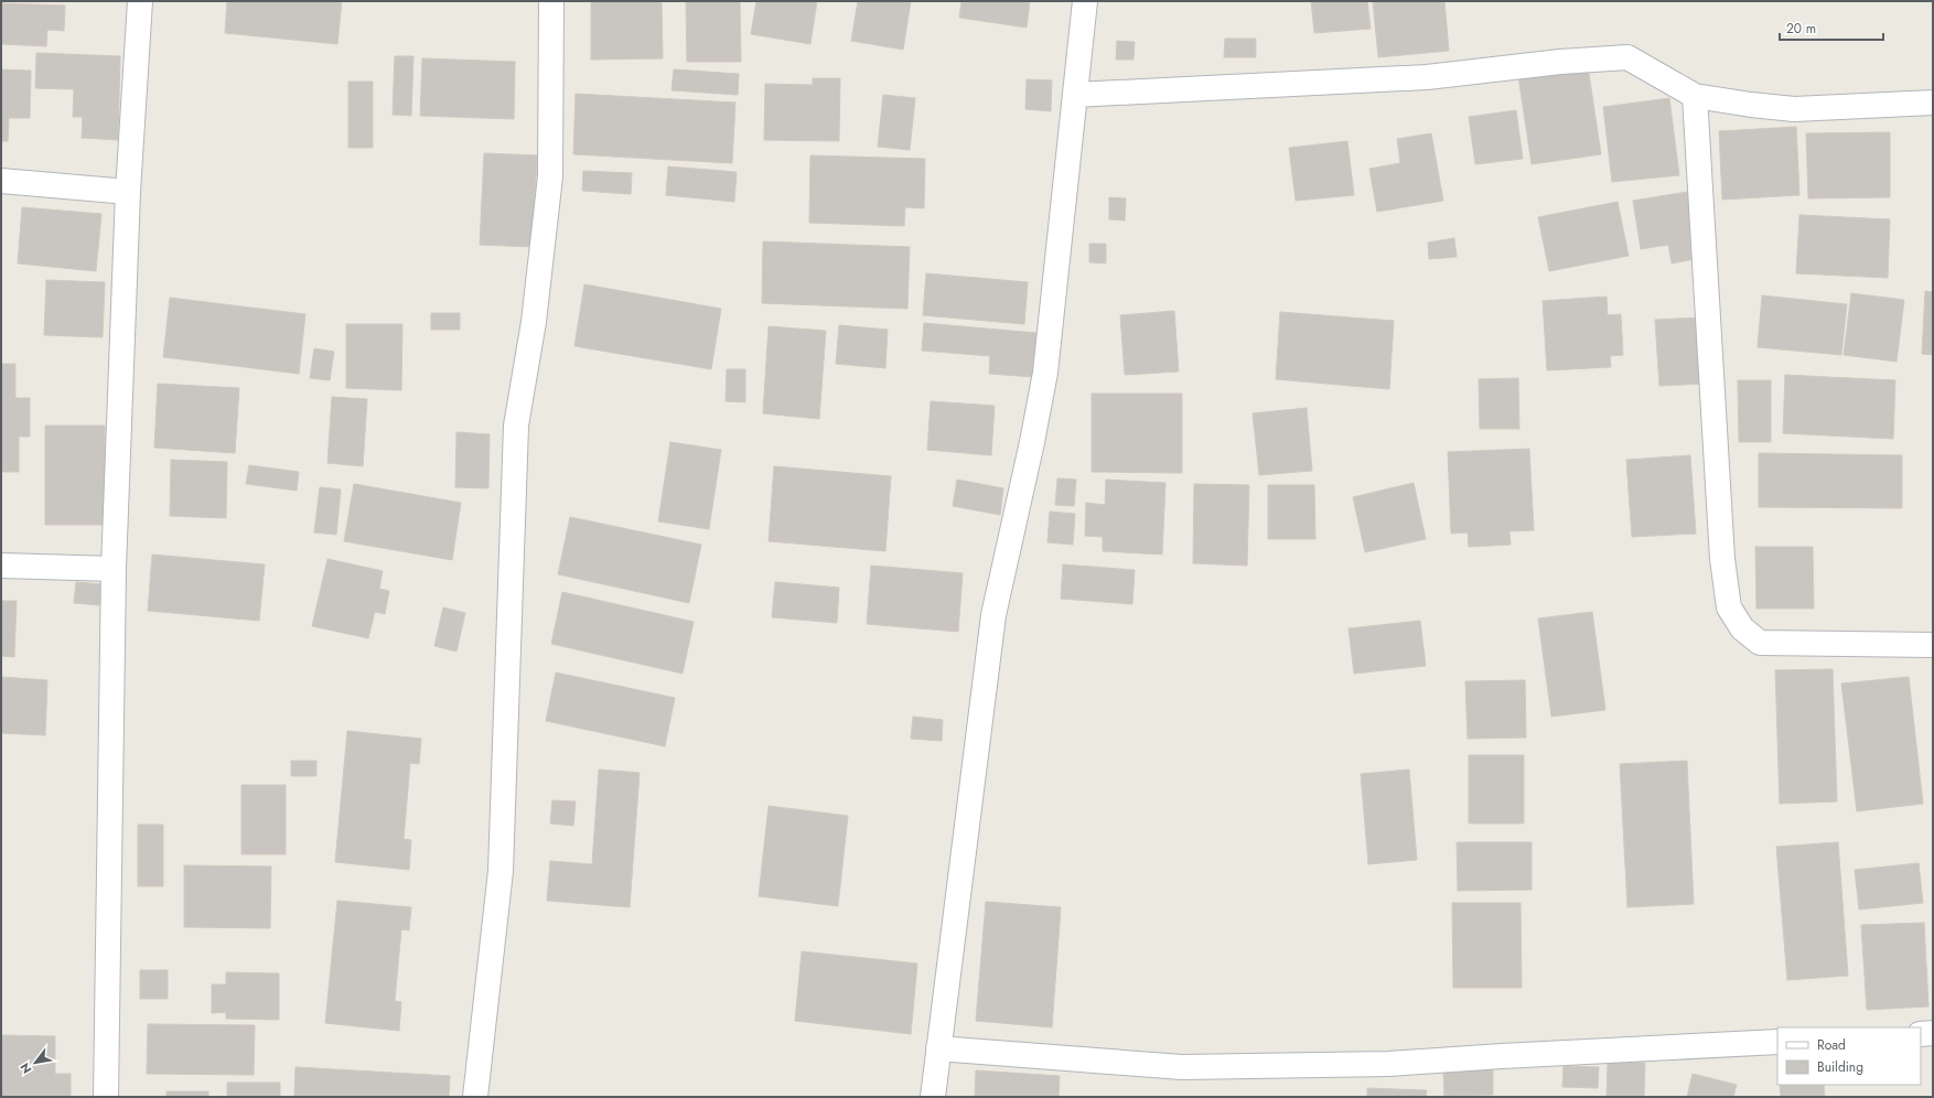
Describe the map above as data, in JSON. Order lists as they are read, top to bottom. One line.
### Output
{"legend":["Road","Building"],"scale_bar":"20 m","north":"bottom left"}
